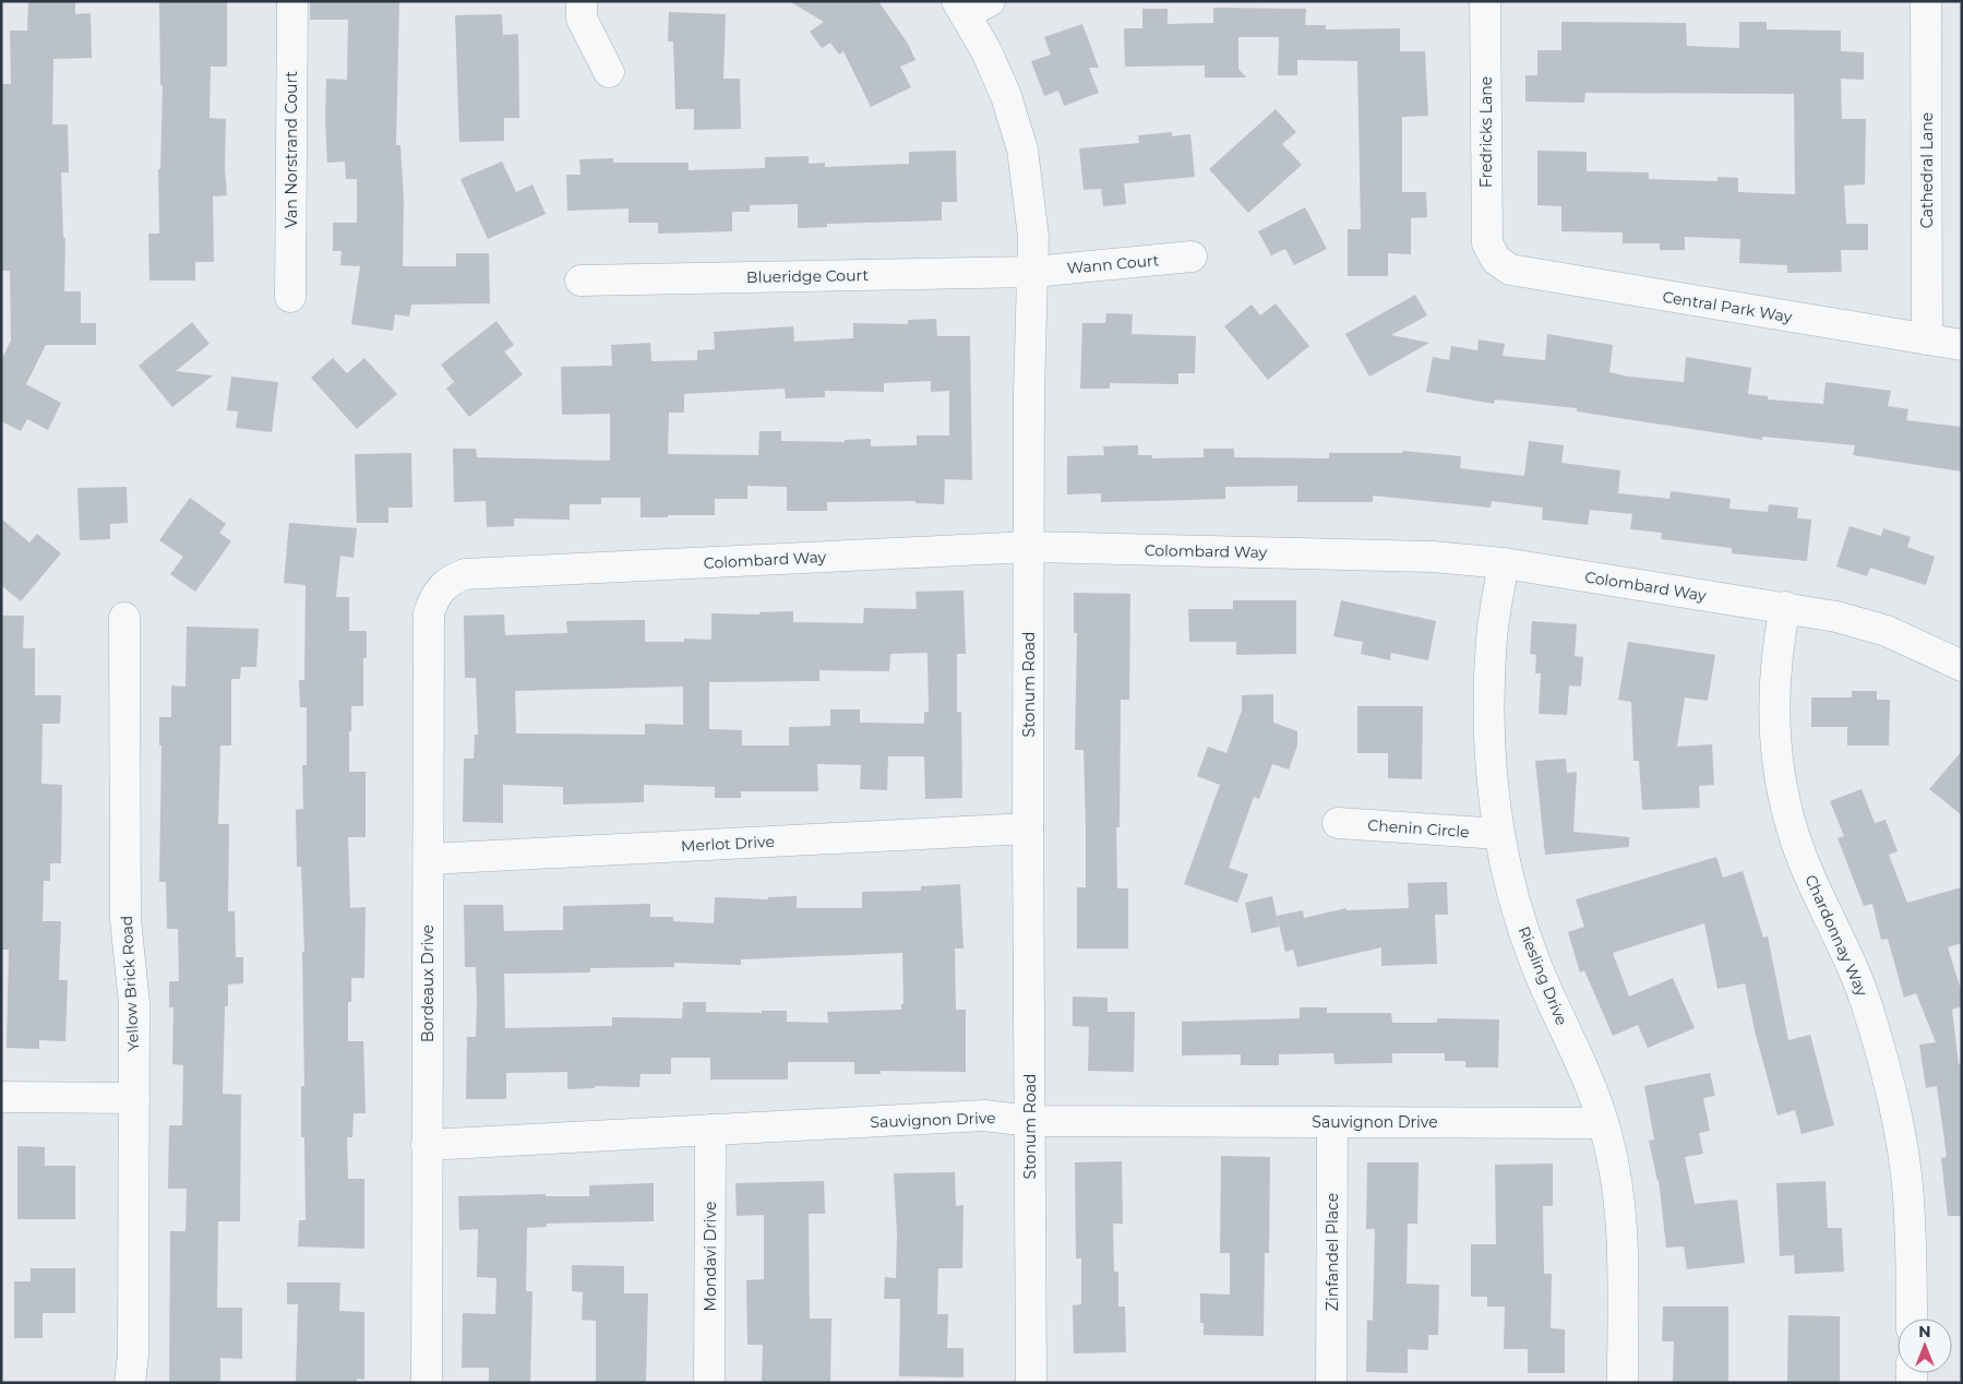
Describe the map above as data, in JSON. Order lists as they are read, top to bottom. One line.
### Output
{"streets":{"street":["Fredricks Lane","Van Norstrand Court","Cathedral Lane","Wann Court","Blueridge Court","Central Park Way","Colombard Way","Stonum Road","Chenin Circle","Merlot Drive","Chardonnay Way","Riesling Drive","Yellow Brick Road","Bordeaux Drive","Sauvignon Drive","Zinfandel Place","Mondavi Drive"]},"crossings":[["Fredricks Lane","Central Park Way"],["Cathedral Lane","Central Park Way"],["Wann Court","Blueridge Court"],["Wann Court","Stonum Road"],["Blueridge Court","Stonum Road"],["Colombard Way","Stonum Road"],["Colombard Way","Chardonnay Way"],["Colombard Way","Riesling Drive"],["Colombard Way","Bordeaux Drive"],["Stonum Road","Merlot Drive"],["Stonum Road","Sauvignon Drive"],["Chenin Circle","Riesling Drive"],["Merlot Drive","Bordeaux Drive"],["Riesling Drive","Sauvignon Drive"],["Bordeaux Drive","Sauvignon Drive"],["Sauvignon Drive","Zinfandel Place"],["Sauvignon Drive","Mondavi Drive"]],"north":"top"}
